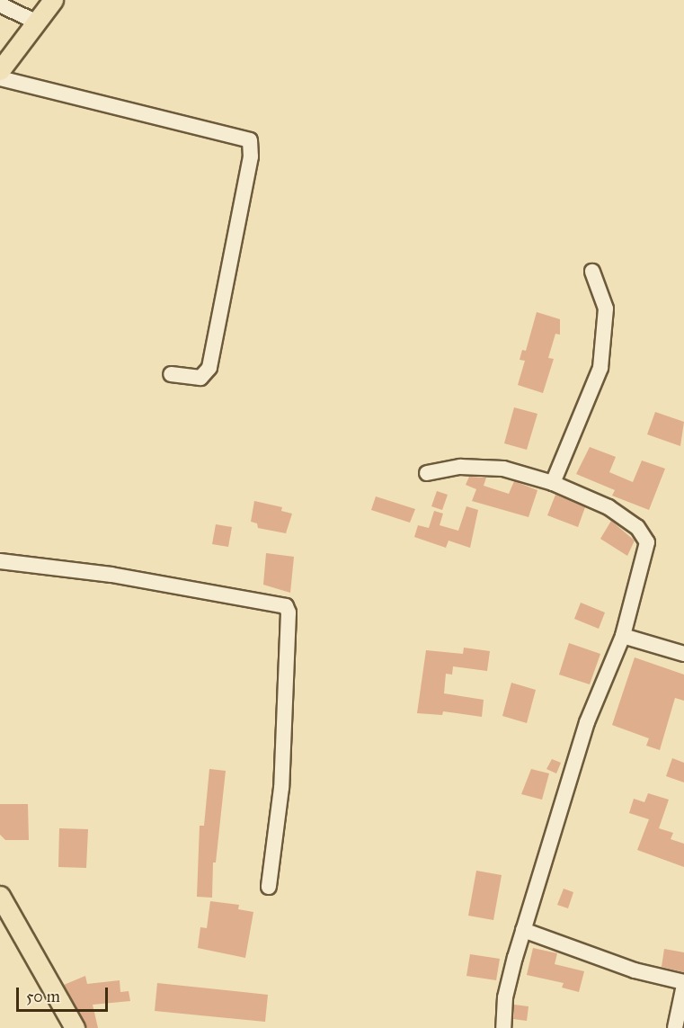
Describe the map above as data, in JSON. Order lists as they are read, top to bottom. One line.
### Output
{"scale_bar":"50 m"}
